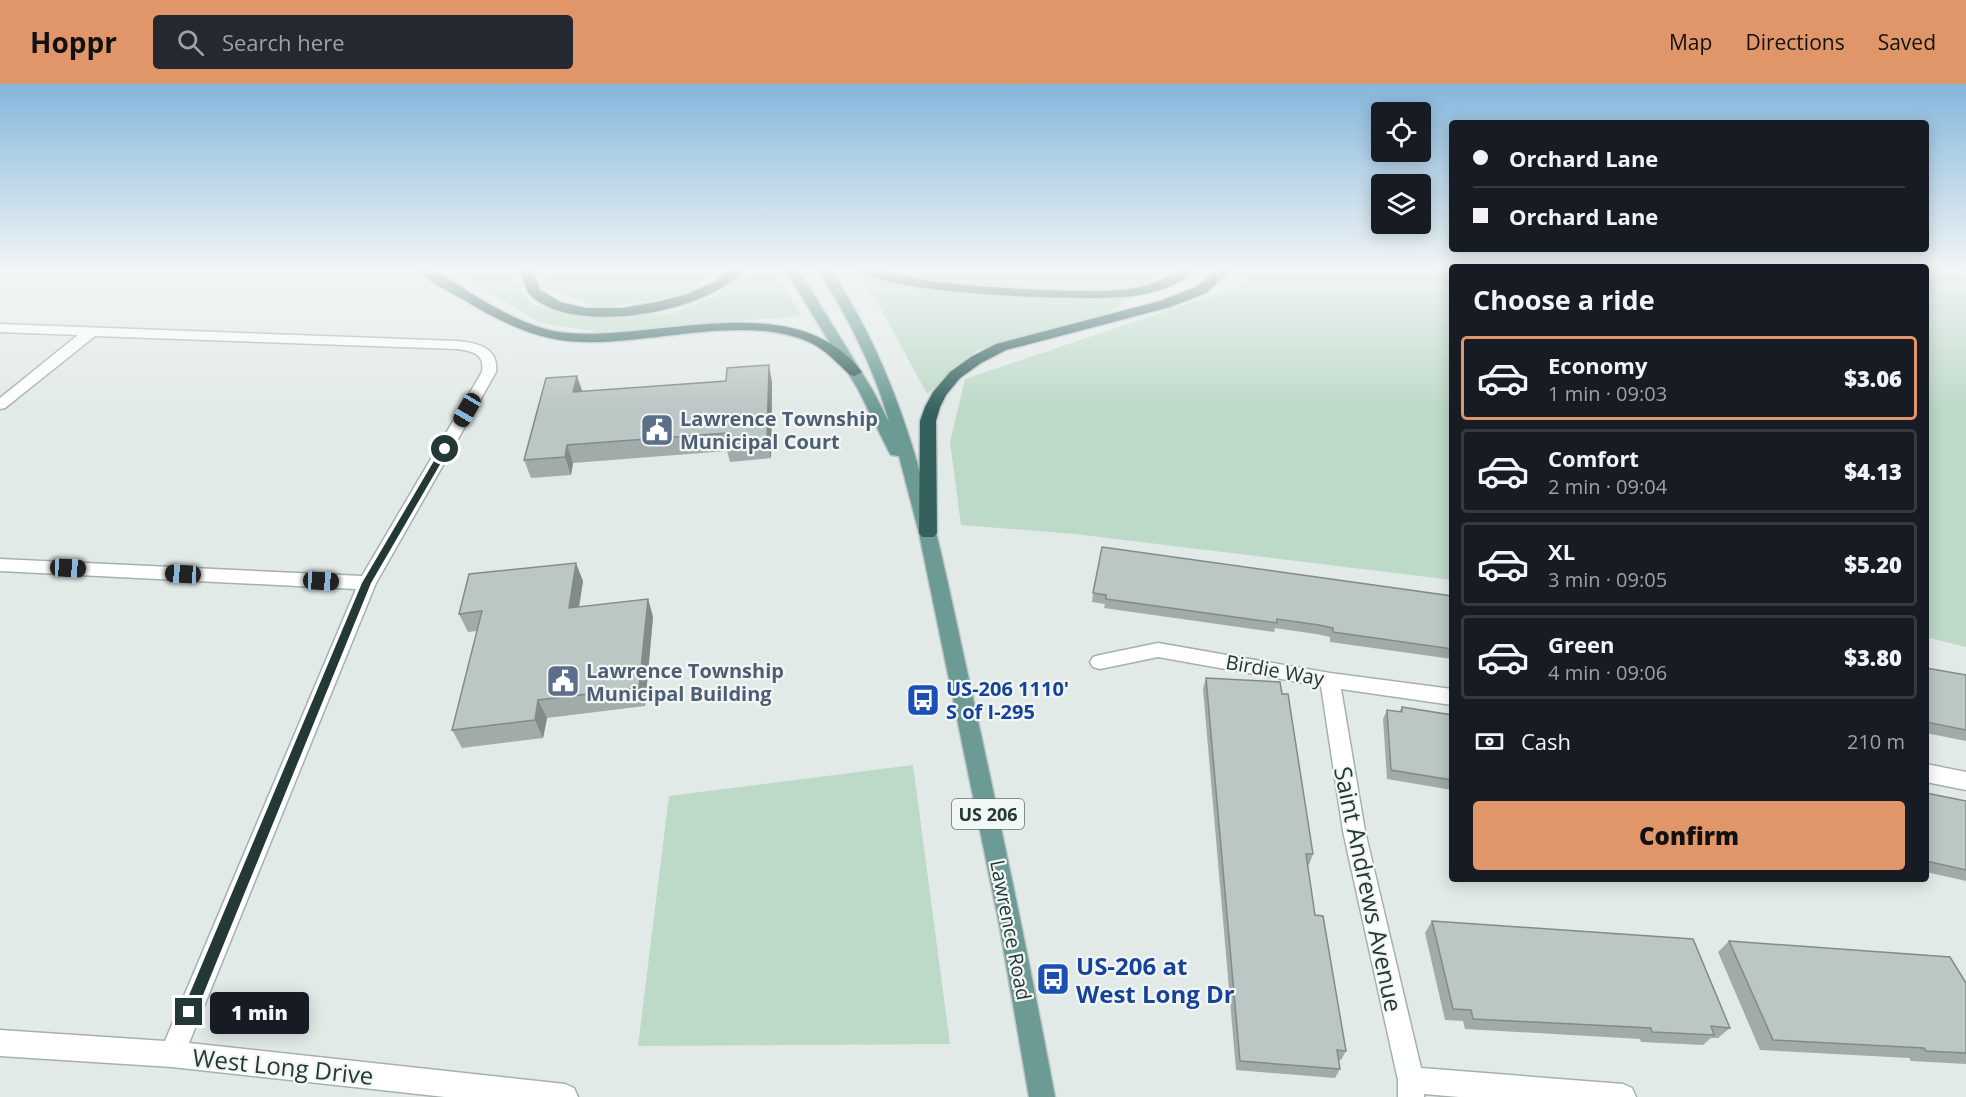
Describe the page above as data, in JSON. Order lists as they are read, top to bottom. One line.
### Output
{"streets":{"main road":["US 206","Lawrence Road"],"street":["Birdie Way","Saint Andrews Avenue","West Long Drive"]},"crossings":[["Birdie Way","Saint Andrews Avenue"]],"places":{"public building":["Lawrence Township Municipal Court","Lawrence Township Municipal Building"],"bus stop":["US-206 1110' S of I-295","US-206 at West Long Dr"]},"page":{"header":"Hoppr","search":"Search here","nav":["Map","Directions","Saved"],"banner":["Orchard Lane","Orchard Lane"],"heading":"Choose a ride","list":[{"name":"Economy","note":"1 min · 09:03","value":"$3.06"},{"name":"Comfort","note":"2 min · 09:04","value":"$4.13"},{"name":"XL","note":"3 min · 09:05","value":"$5.20"},{"name":"Green","note":"4 min · 09:06","value":"$3.80"}],"pay":["Cash","210 m"],"buttons":"Confirm","bubble":"1 min"}}
